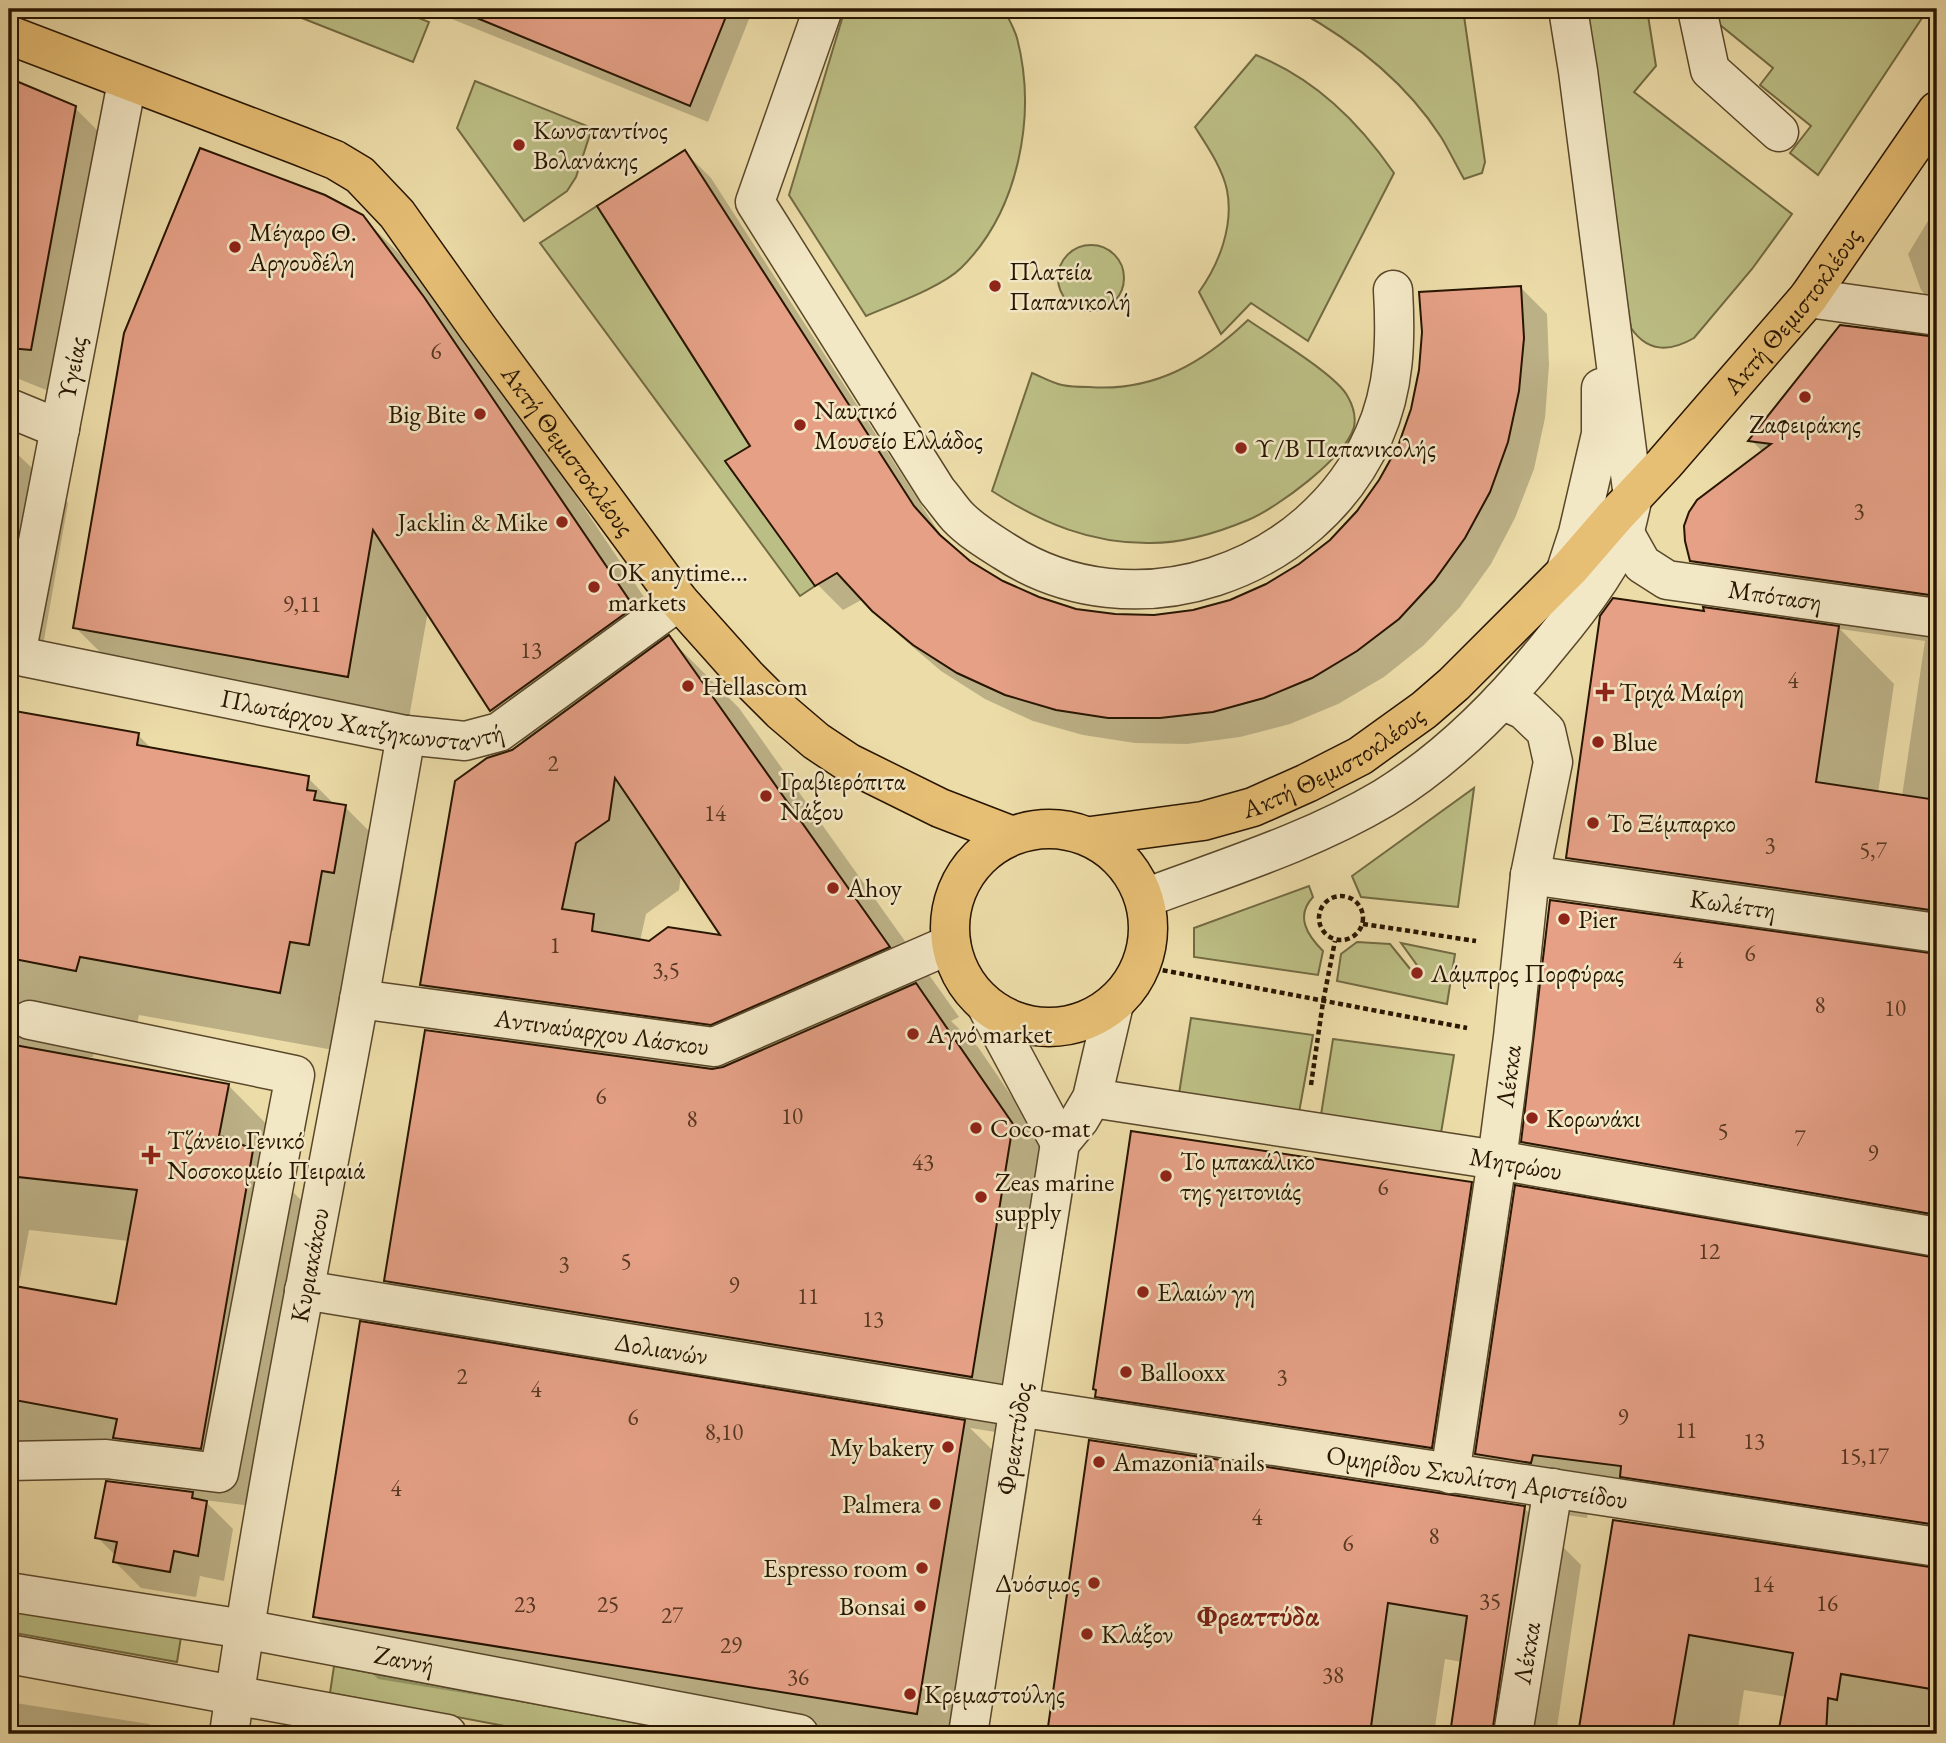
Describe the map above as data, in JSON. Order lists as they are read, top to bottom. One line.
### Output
{"streets":{"main road":["Ακτή Θεμιστοκλέους"],"street":["Υγείας","Μπόταση","Πλωτάρχου Χατζηκωνσταντή","Κωλέττη","Αντιναύαρχου Λάσκου","Λέκκα","Μητρώου","Κυριακάκου","Δολιανών","Φρεαττύδος","Ομηρίδου Σκυλίτση Αριστείδου","Ζαννή"]},"crossings":[["Ακτή Θεμιστοκλέους","Υγείας"],["Ακτή Θεμιστοκλέους","Μπόταση"],["Ακτή Θεμιστοκλέους","Πλωτάρχου Χατζηκωνσταντή"],["Ακτή Θεμιστοκλέους","Αντιναύαρχου Λάσκου"],["Ακτή Θεμιστοκλέους","Λέκκα"],["Ακτή Θεμιστοκλέους","Φρεαττύδος"],["Υγείας","Πλωτάρχου Χατζηκωνσταντή"],["Πλωτάρχου Χατζηκωνσταντή","Κυριακάκου"],["Κωλέττη","Λέκκα"],["Αντιναύαρχου Λάσκου","Κυριακάκου"],["Αντιναύαρχου Λάσκου","Φρεαττύδος"],["Λέκκα","Μητρώου"],["Λέκκα","Ομηρίδου Σκυλίτση Αριστείδου"],["Μητρώου","Φρεαττύδος"],["Κυριακάκου","Δολιανών"],["Κυριακάκου","Ζαννή"],["Δολιανών","Φρεαττύδος"],["Δολιανών","Ομηρίδου Σκυλίτση Αριστείδου"],["Φρεαττύδος","Ομηρίδου Σκυλίτση Αριστείδου"]],"districts":["Φρεαττύδα"],"places":{"other":["Κωνσταντίνος Βολανάκης","Μέγαρο Θ. Αργουδέλη","Πλατεία Παπανικολή","Ζαφειράκης","Big Bite","Ναυτικό Μουσείο Ελλάδος","Υ/Β Παπανικολής","Jacklin & Mike","OK anytime... markets","Hellascom","Blue","Γραβιερόπιτα Νάξου","Το Ξέμπαρκο","Ahoy","Pier","Λάμπρος Πορφύρας","Αγνό market","Κορωνάκι","Coco-mat","Το μπακάλικο της γειτονιάς","Zeas marine supply","Ελαιών γη","Ballooxx","My bakery","Amazonia nails","Palmera","Espresso room","Δυόσμος","Bonsai","Κλάξον","Κρεμαστούλης"],"health":["Τριχά Μαίρη","Τζάνειο Γενικό Νοσοκομείο Πειραιά"]},"house_numbers":["6","3","9,11","13","4","2","14","3","5,7","1","6","4","3,5","8","10","6","10","8","5","7","9","43","6","12","5","3","9","11","13","2","3","4","6","9","11","8,10","13","15,17","4","4","8","6","14","35","16","23","25","27","29","38","36"]}
